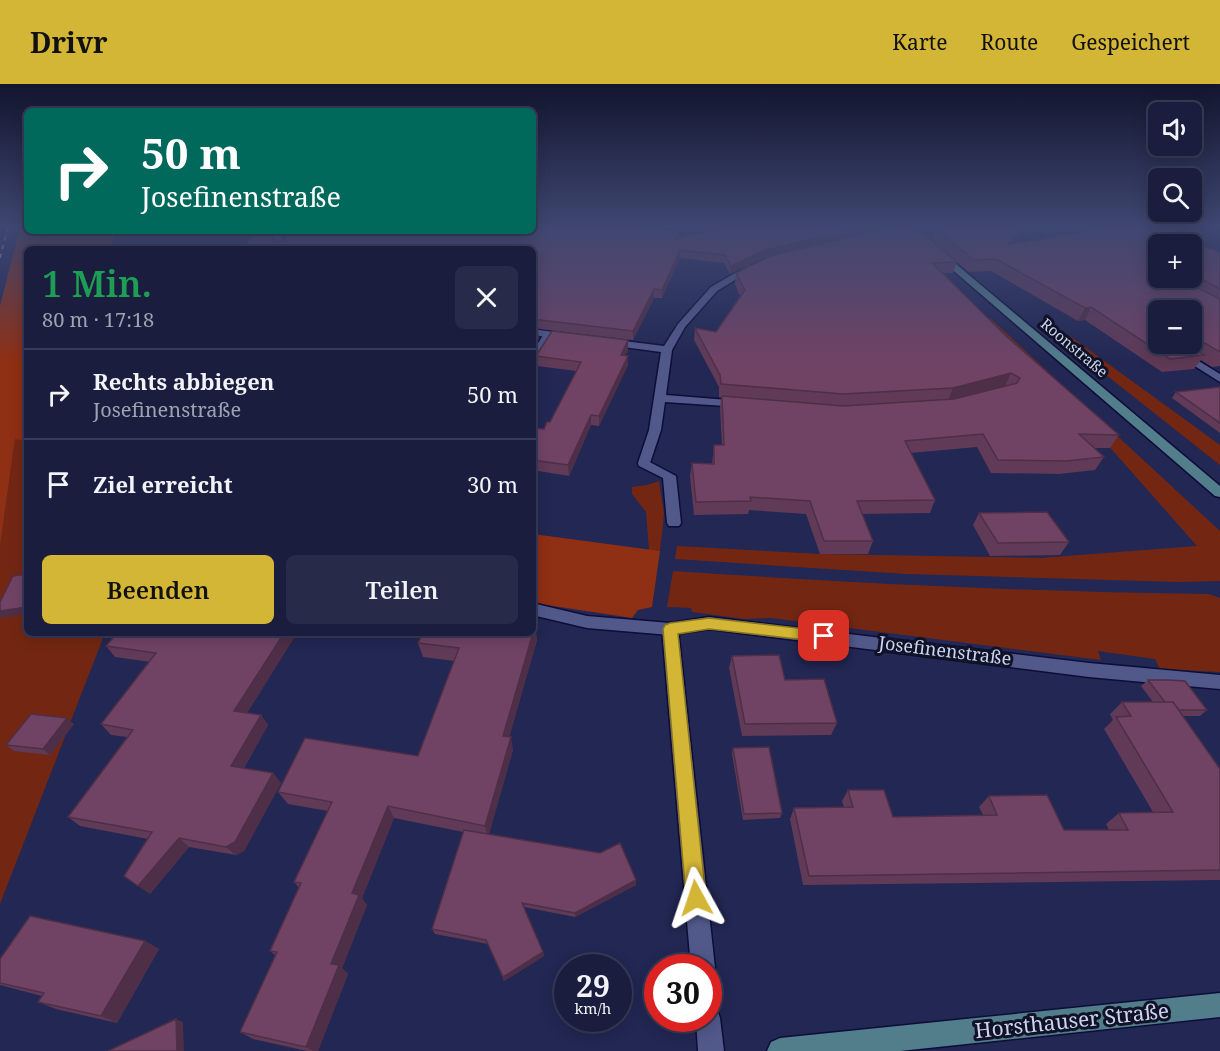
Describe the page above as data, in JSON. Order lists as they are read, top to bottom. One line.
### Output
{"streets":{"street":["Roonstraße","Josefinenstraße","Horsthauser Straße"]},"page":{"header":"Drivr","nav":["Karte","Route","Gespeichert"],"map_buttons":["+","−"],"turn":["50 m","Josefinenstraße"],"heading":["1 Min.","80 m · 17:18"],"list":[{"name":"Rechts abbiegen","note":"Josefinenstraße","value":"50 m"},{"name":"Ziel erreicht","value":"30 m"}],"buttons":["Beenden","Teilen"],"speed":"29 km/h","limit":"30"}}
